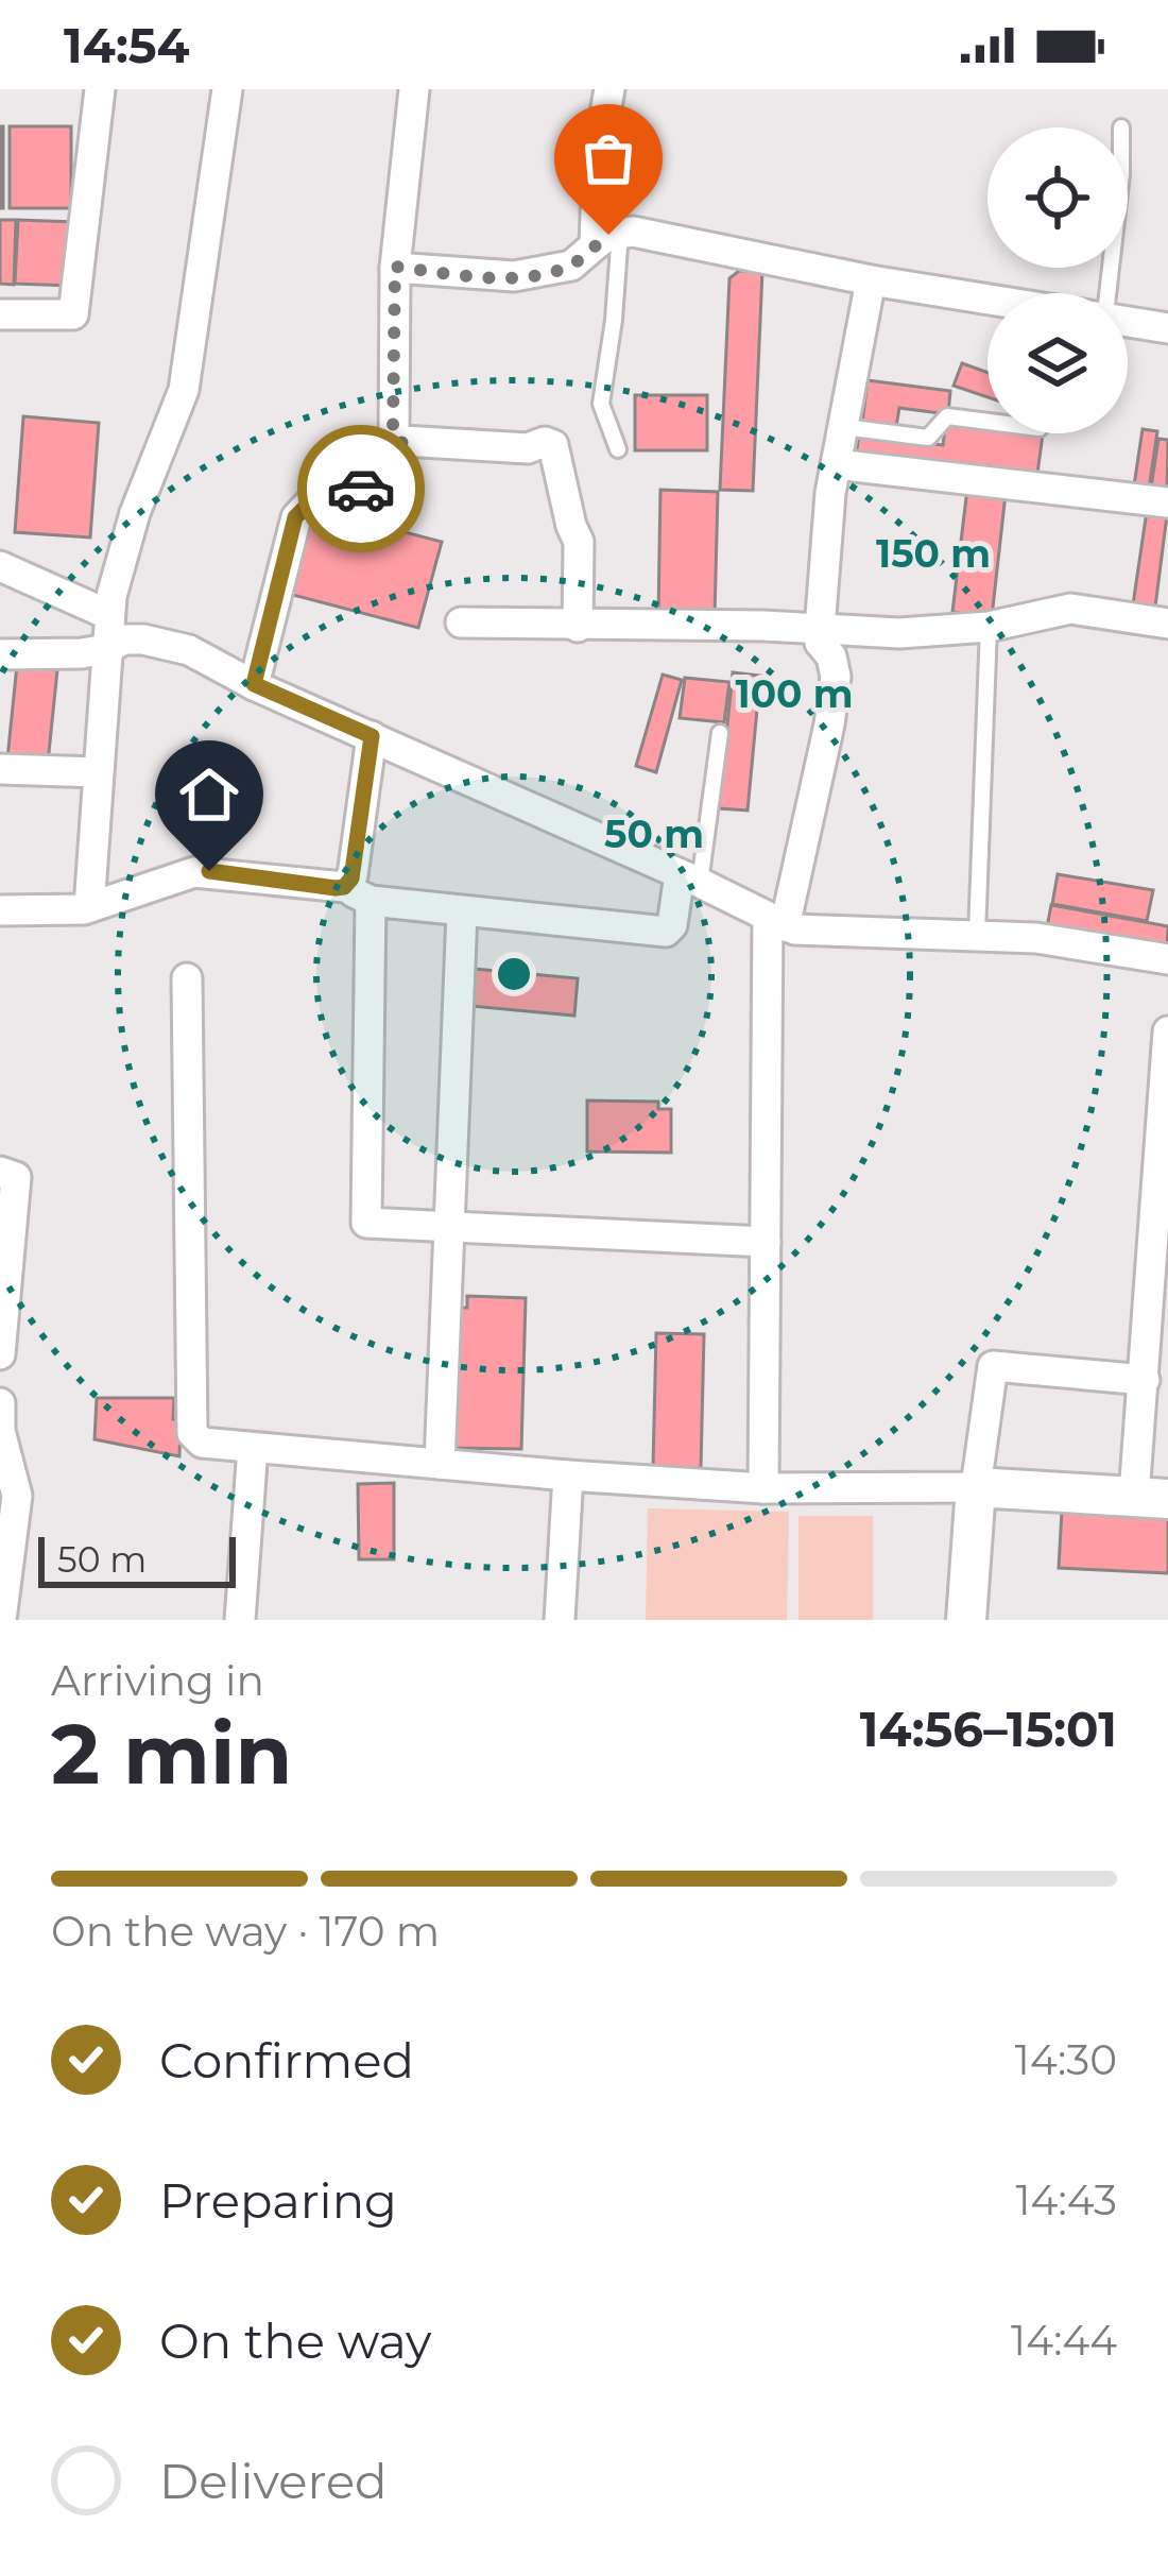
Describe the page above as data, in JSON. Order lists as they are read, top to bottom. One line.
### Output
{"scale_bar":"50 m","page":{"status":"14:54","scale":"50 m","heading":["2 min","Arriving in","14:56–15:01"],"bar":"On the way · 170 m","list":[["Confirmed","14:30"],["Preparing","14:43"],["On the way","14:44"],"Delivered"]},"rings":["150 m","100 m","50 m"]}
